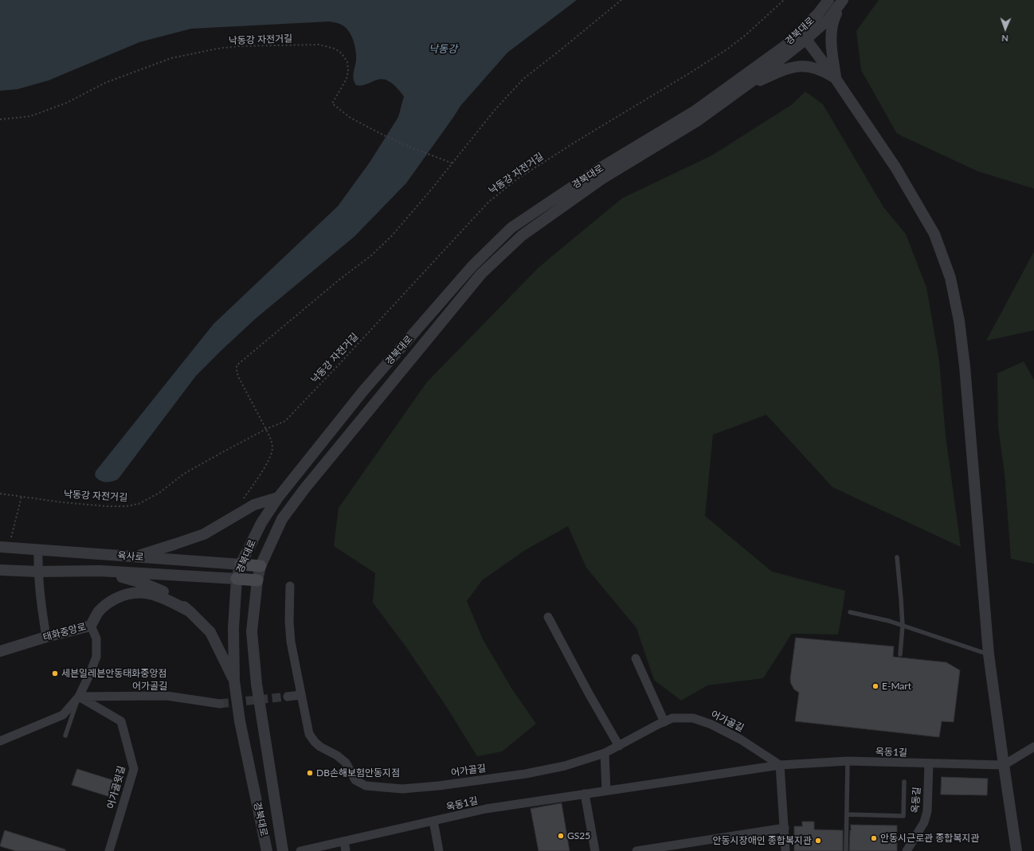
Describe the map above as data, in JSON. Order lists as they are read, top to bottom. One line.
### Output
{"streets":{"main road":["육사로"],"street":["경북대로","태화중앙로","어가골길","옥동1길","어가골윗길","옥동길"],"path":["낙동강 자전거길"]},"crossings":[["경북대로","육사로"],["어가골길","옥동1길"],["어가골길","어가골윗길"],["옥동1길","옥동길"]],"water":["낙동강"],"places":["세븐일레븐안동태화중앙점","E-Mart","DB손해보험안동지점","GS25","안동시근로관 종합복지관","안동시장애인 종합복지관"],"north":"bottom"}
